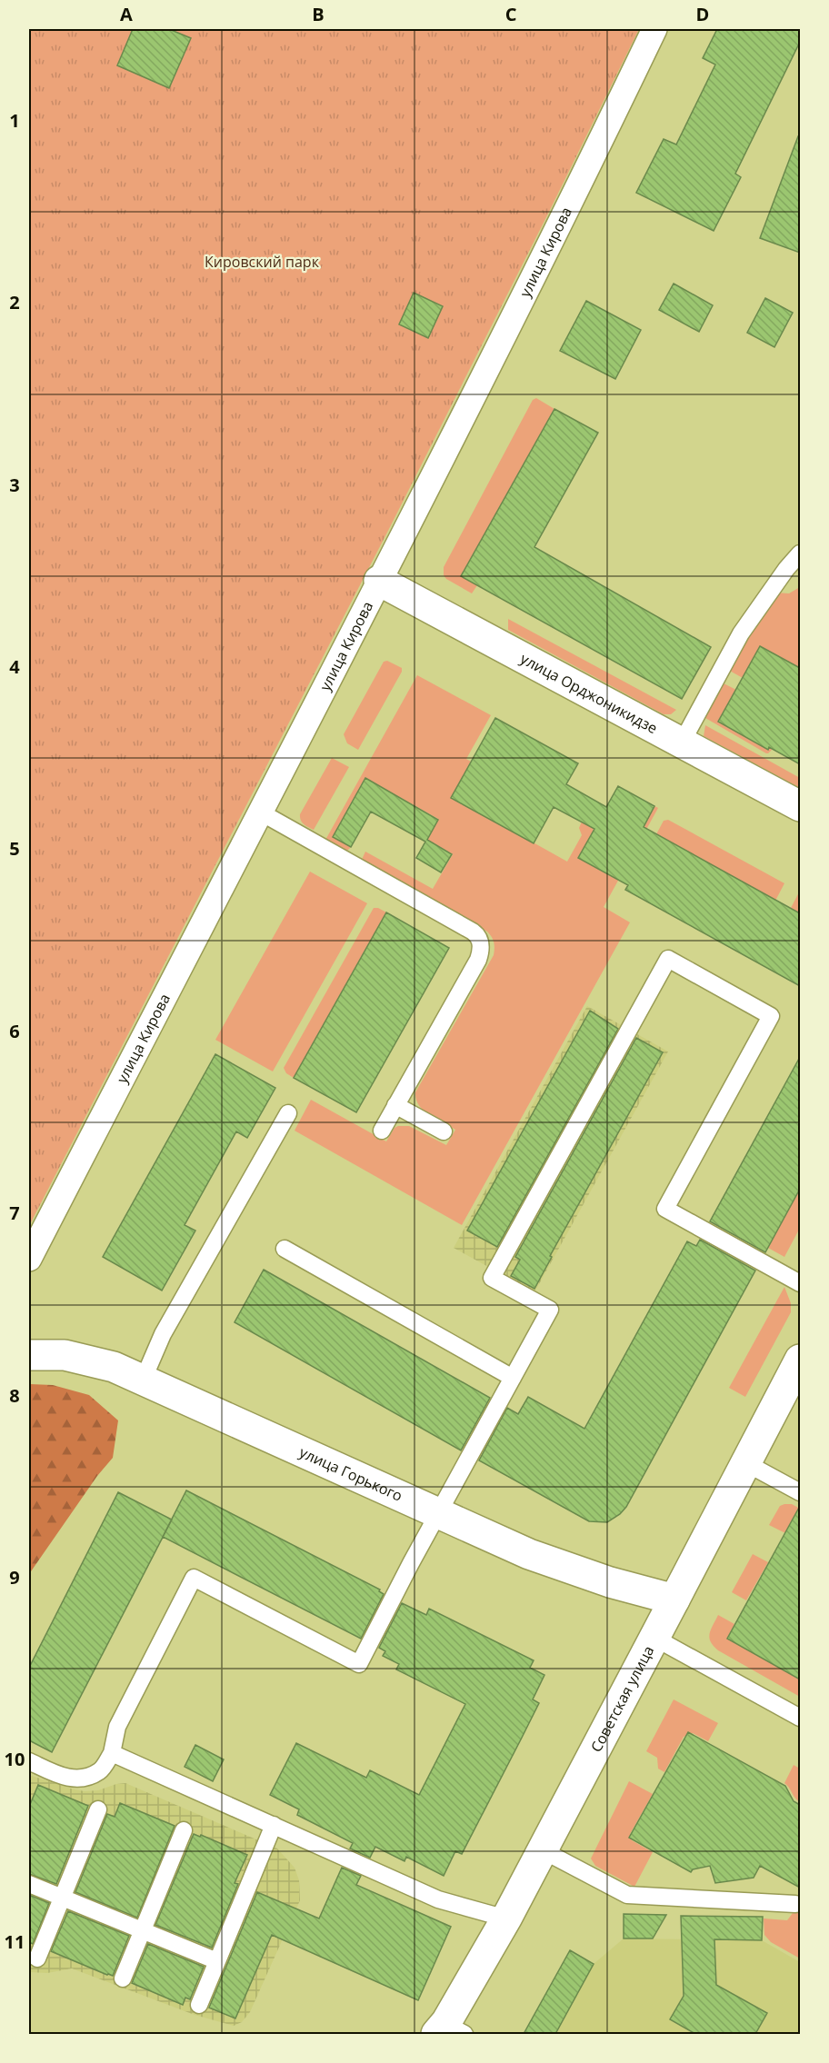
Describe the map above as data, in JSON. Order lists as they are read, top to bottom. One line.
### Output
{"streets":{"street":["улица Кирова","улица Орджоникидзе","улица Горького","Советская улица"]},"crossings":[["улица Кирова","улица Орджоникидзе"],["улица Горького","Советская улица"]],"parks":["Кировский парк"],"grid":{"columns":["A","B","C","D"],"rows":["1","2","3","4","5","6","7","8","9","10","11"]}}
